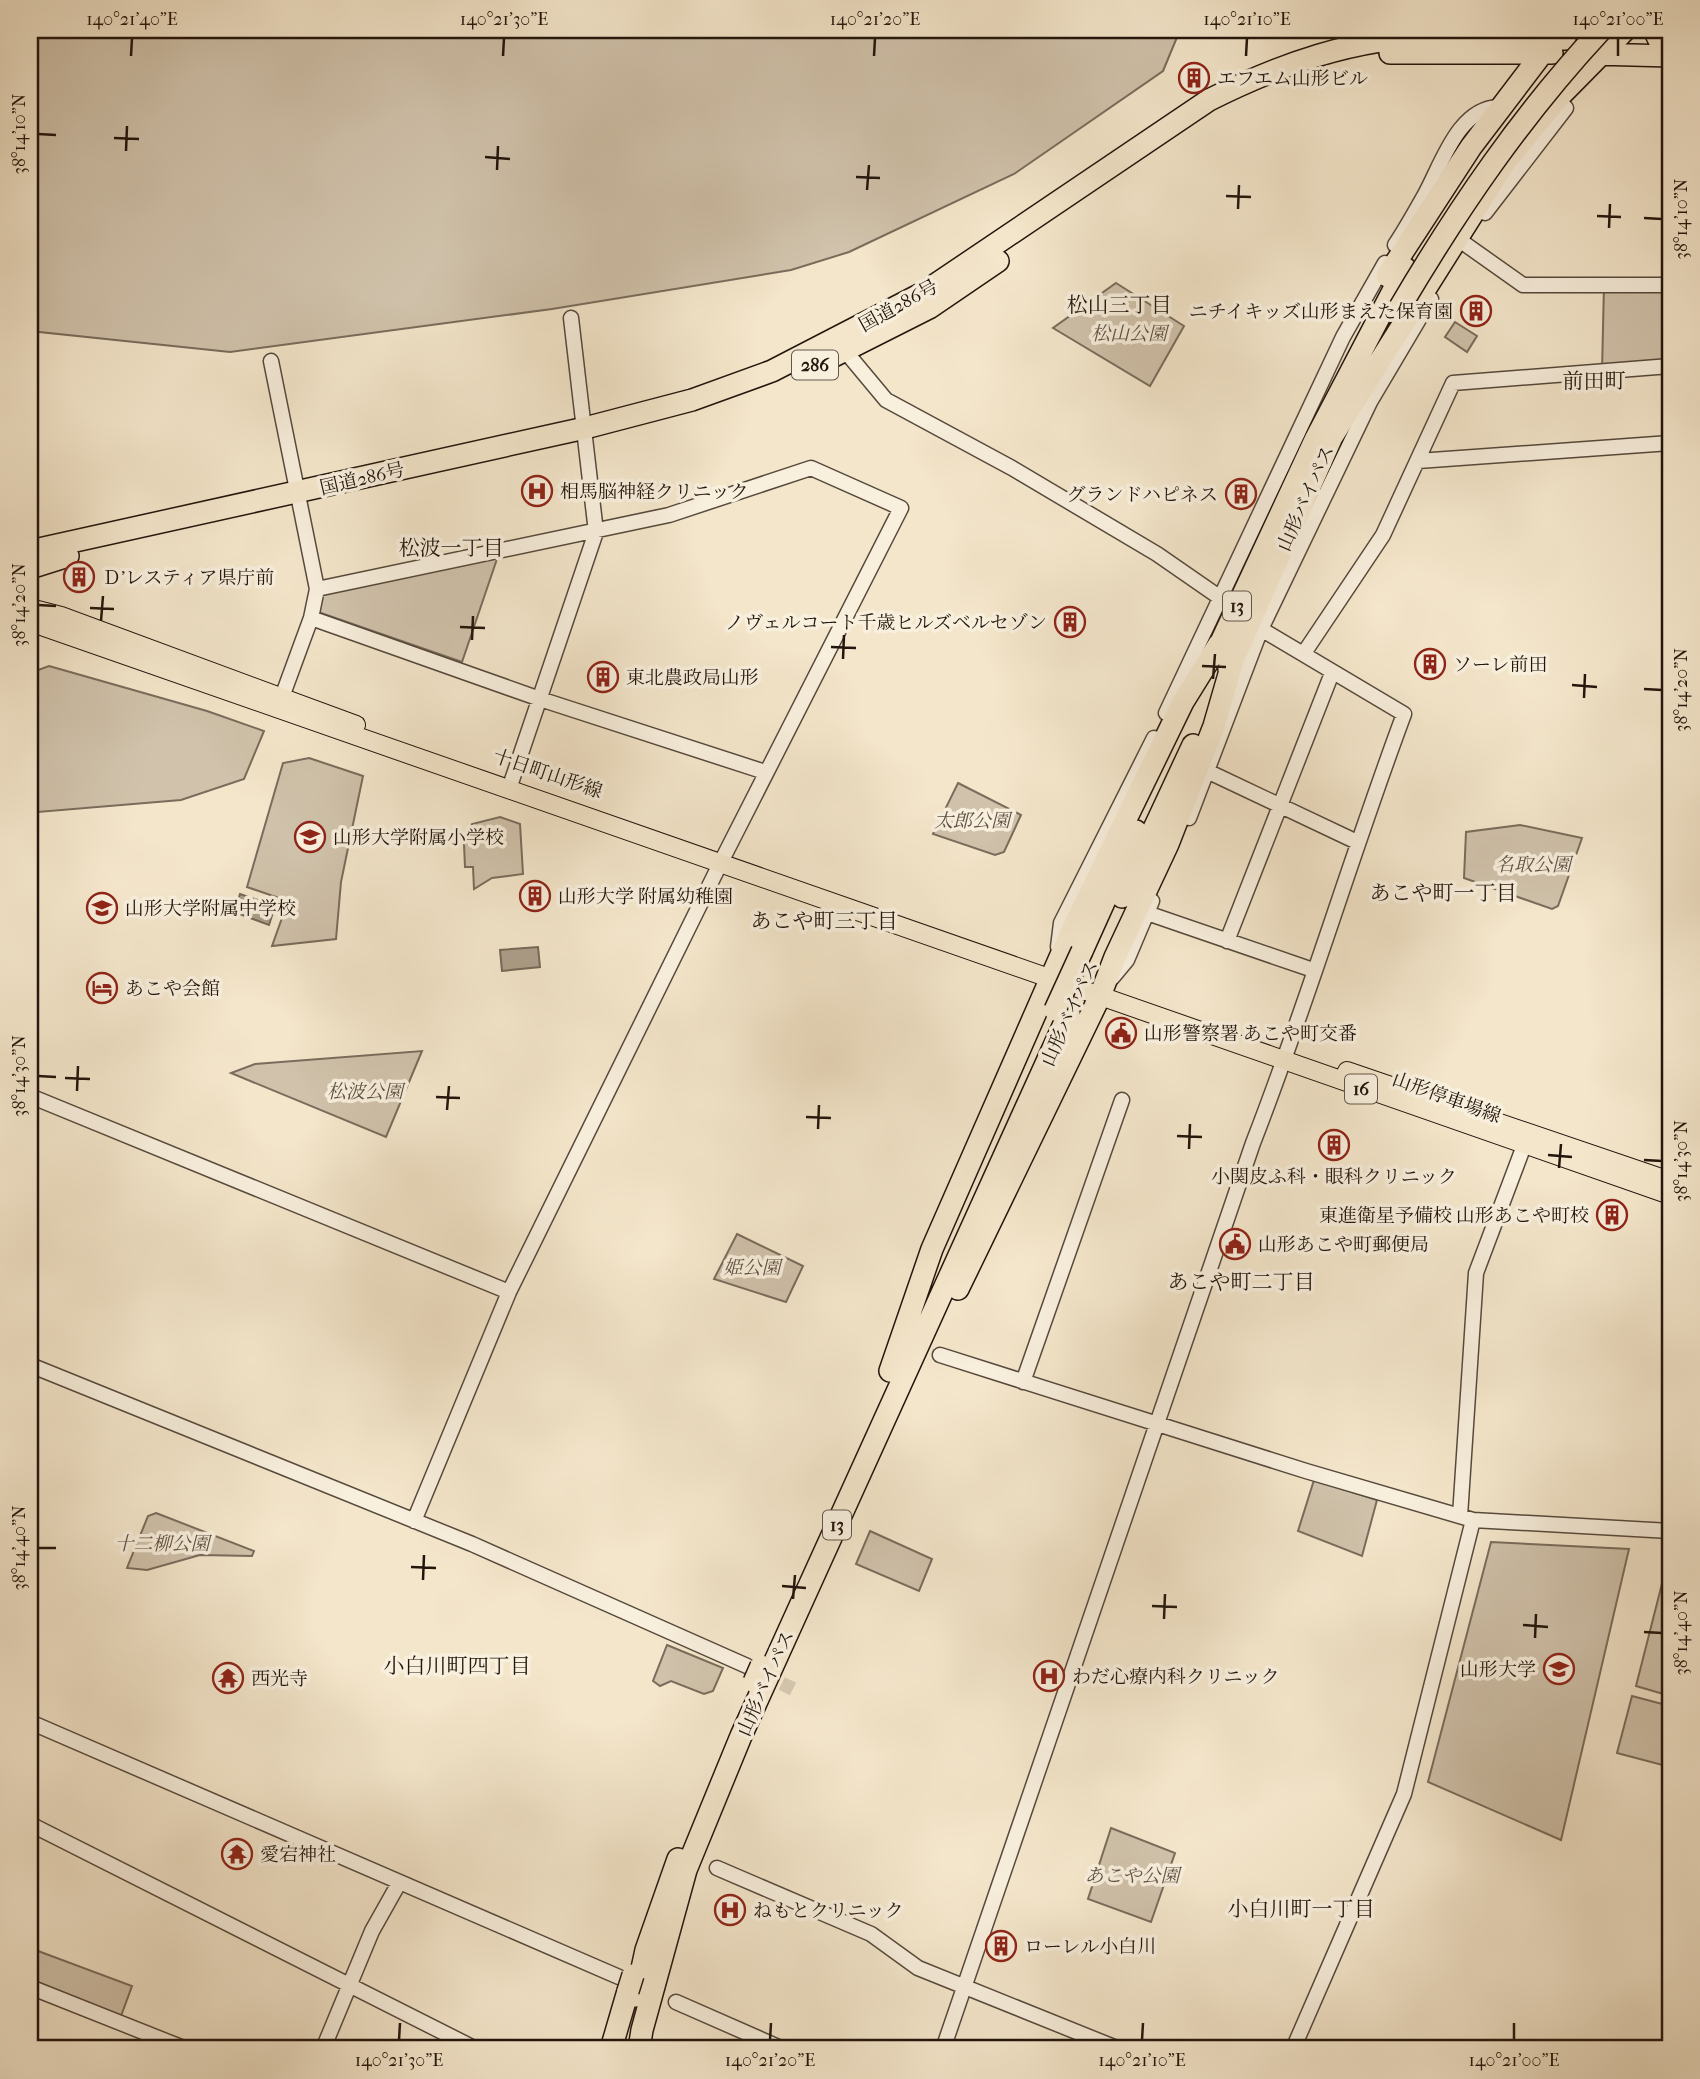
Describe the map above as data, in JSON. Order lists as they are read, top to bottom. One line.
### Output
{"streets":{"highway":["国道286号","286","山形バイパス","13"],"main road":["十日町山形線","16","山形停車場線"]},"crossings":[["国道286号","山形バイパス"],["十日町山形線","山形停車場線"]],"districts":["松山三丁目","前田町","松波一丁目","あこや町一丁目","あこや町三丁目","あこや町二丁目","小白川町四丁目","小白川町一丁目"],"parks":["松山公園","太郎公園","名取公園","松波公園","姫公園","十二柳公園","あこや公園"],"places":{"building":["エフエム山形ビル","ニチイキッズ山形まえた保育園","グランドハピネス","Ｄ’レスティア県庁前","ノヴェルコート千歳ヒルズベルセゾン","ソーレ前田","東北農政局山形","山形大学 附属幼稚園","小関皮ふ科・眼科クリニック","東進衛星予備校 山形あこや町校","ローレル小白川"],"hospital":["相馬脳神経クリニック","わだ心療内科クリニック","ねもとクリニック"],"school or university":["山形大学附属小学校","山形大学附属中学校","山形大学"],"hotel":["あこや会館"],"public building":["山形警察署 あこや町交番","山形あこや町郵便局"],"temple":["西光寺","愛宕神社"]},"coordinates":["140°21'40\"E","140°21'30\"E","140°21'20\"E","140°21'10\"E","140°21'00\"E","38°14'10\"N","38°14'20\"N","38°14'30\"N","38°14'40\"N"]}
